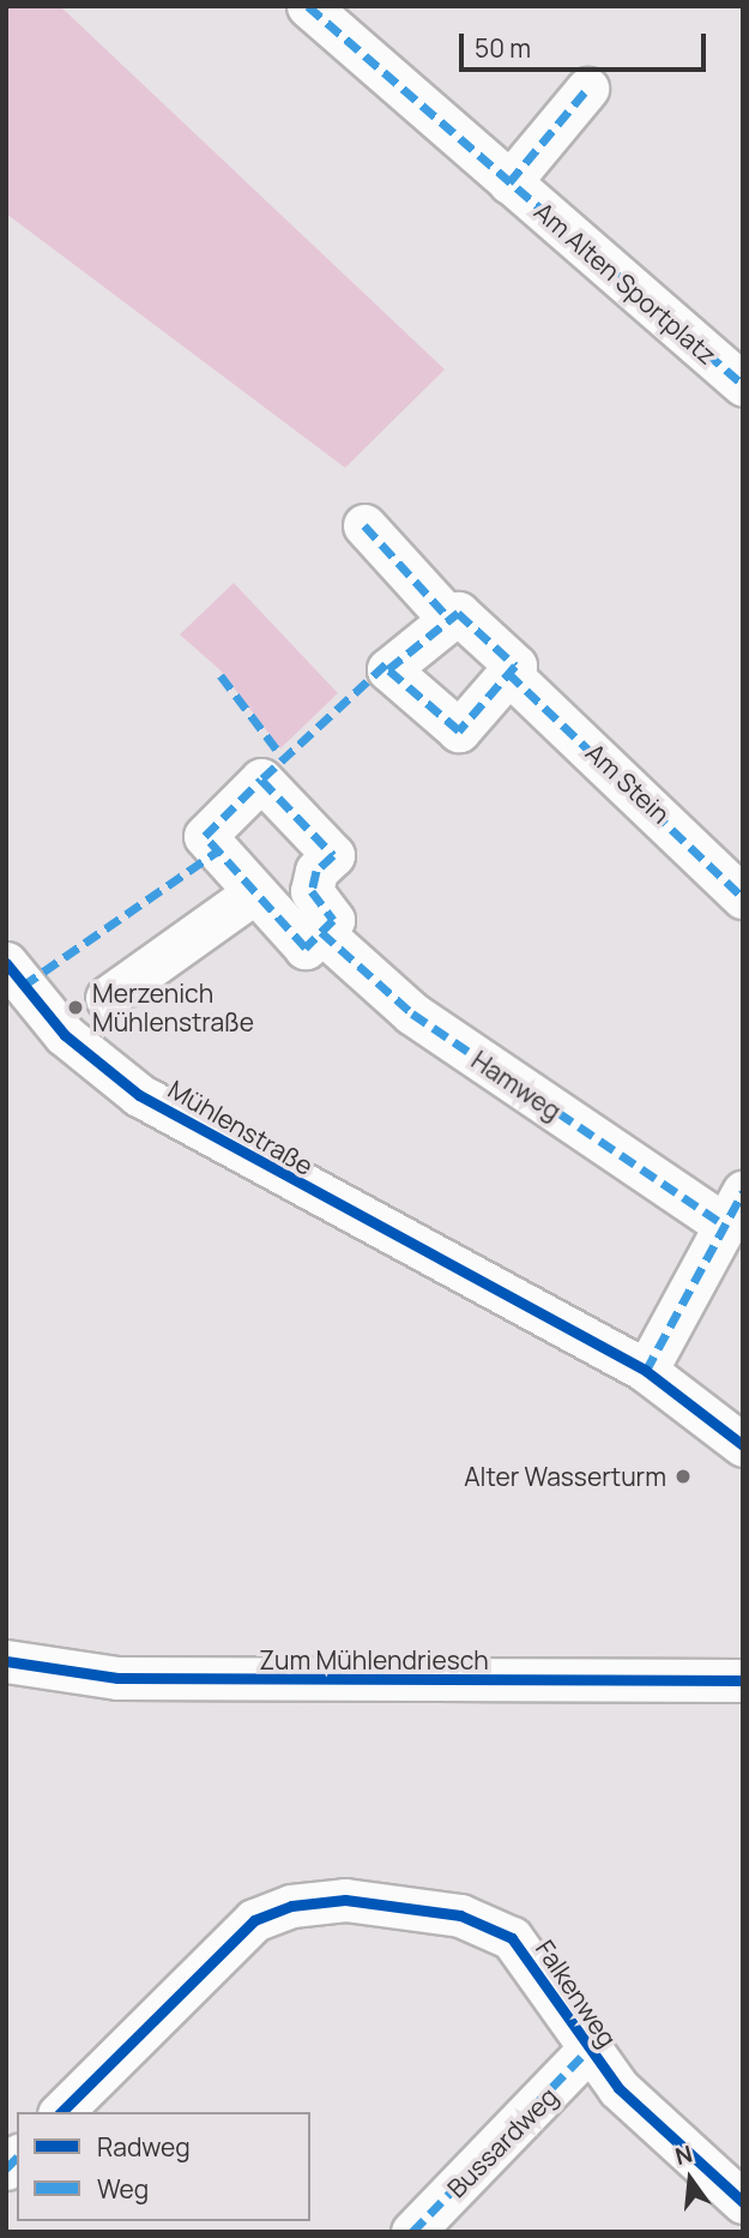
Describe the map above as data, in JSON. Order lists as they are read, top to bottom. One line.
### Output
{"streets":{"street":["Am Alten Sportplatz","Am Stein","Hamweg","Mühlenstraße","Zum Mühlendriesch","Falkenweg","Bussardweg"]},"crossings":[["Falkenweg","Bussardweg"]],"places":["Merzenich Mühlenstraße","Alter Wasserturm"],"legend":["Radweg","Weg"],"scale_bar":"50 m","north":"top"}
